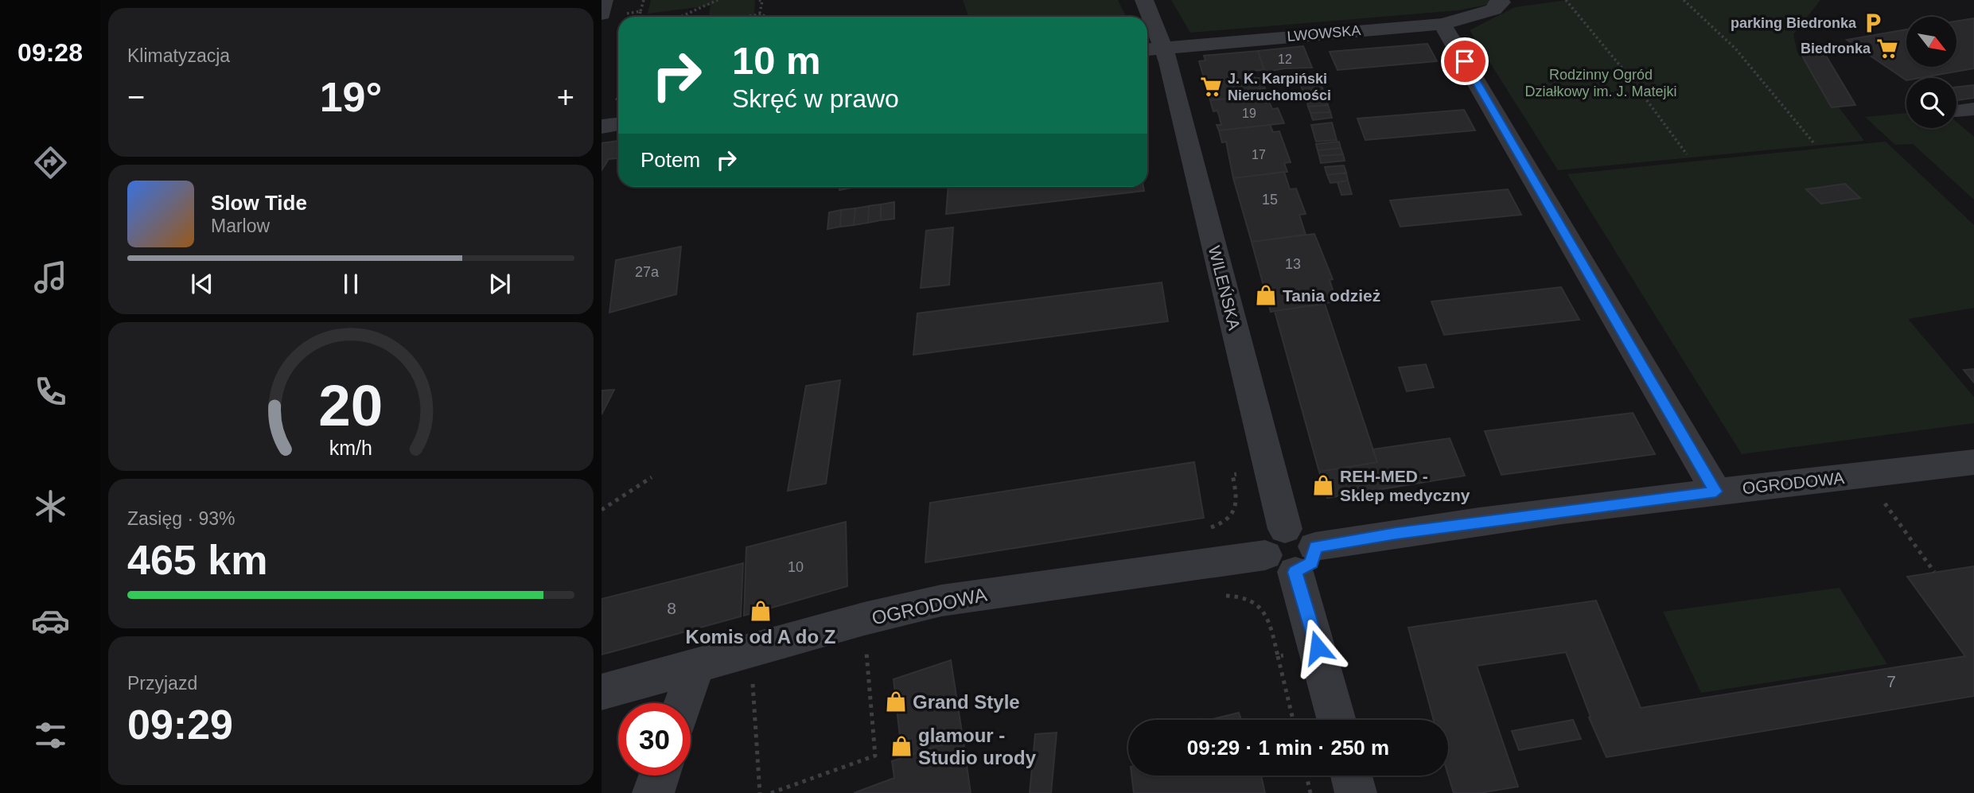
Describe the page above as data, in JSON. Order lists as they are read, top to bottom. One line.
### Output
{"streets":{"street":["LWOWSKA","WILEŃSKA","OGRODOWA"]},"crossings":[["LWOWSKA","WILEŃSKA"],["WILEŃSKA","OGRODOWA"]],"parks":["Rodzinny Ogród Działkowy im. J. Matejki"],"places":{"parking":["parking Biedronka"],"supermarket":["Biedronka","J. K. Karpiński Nieruchomości"],"shop":["Tania odzież","REH-MED - Sklep medyczny","Komis od A do Z","Grand Style","glamour - Studio urody"]},"house_numbers":["12","19","17","15","13","27a","10","8","7"],"north":"bottom right","page":{"tabs":"09:28","tile":["Klimatyzacja",["Zasięg · 93%","465 km"],["Przyjazd","09:29"]],"turn":["10 m","Skręć w prawo"],"heat":["−","19°","+"],"then":"Potem","song":["Slow Tide","Marlow"],"limit":"30","trip":"09:29 · 1 min · 250 m","gauge":["20","km/h"]}}
